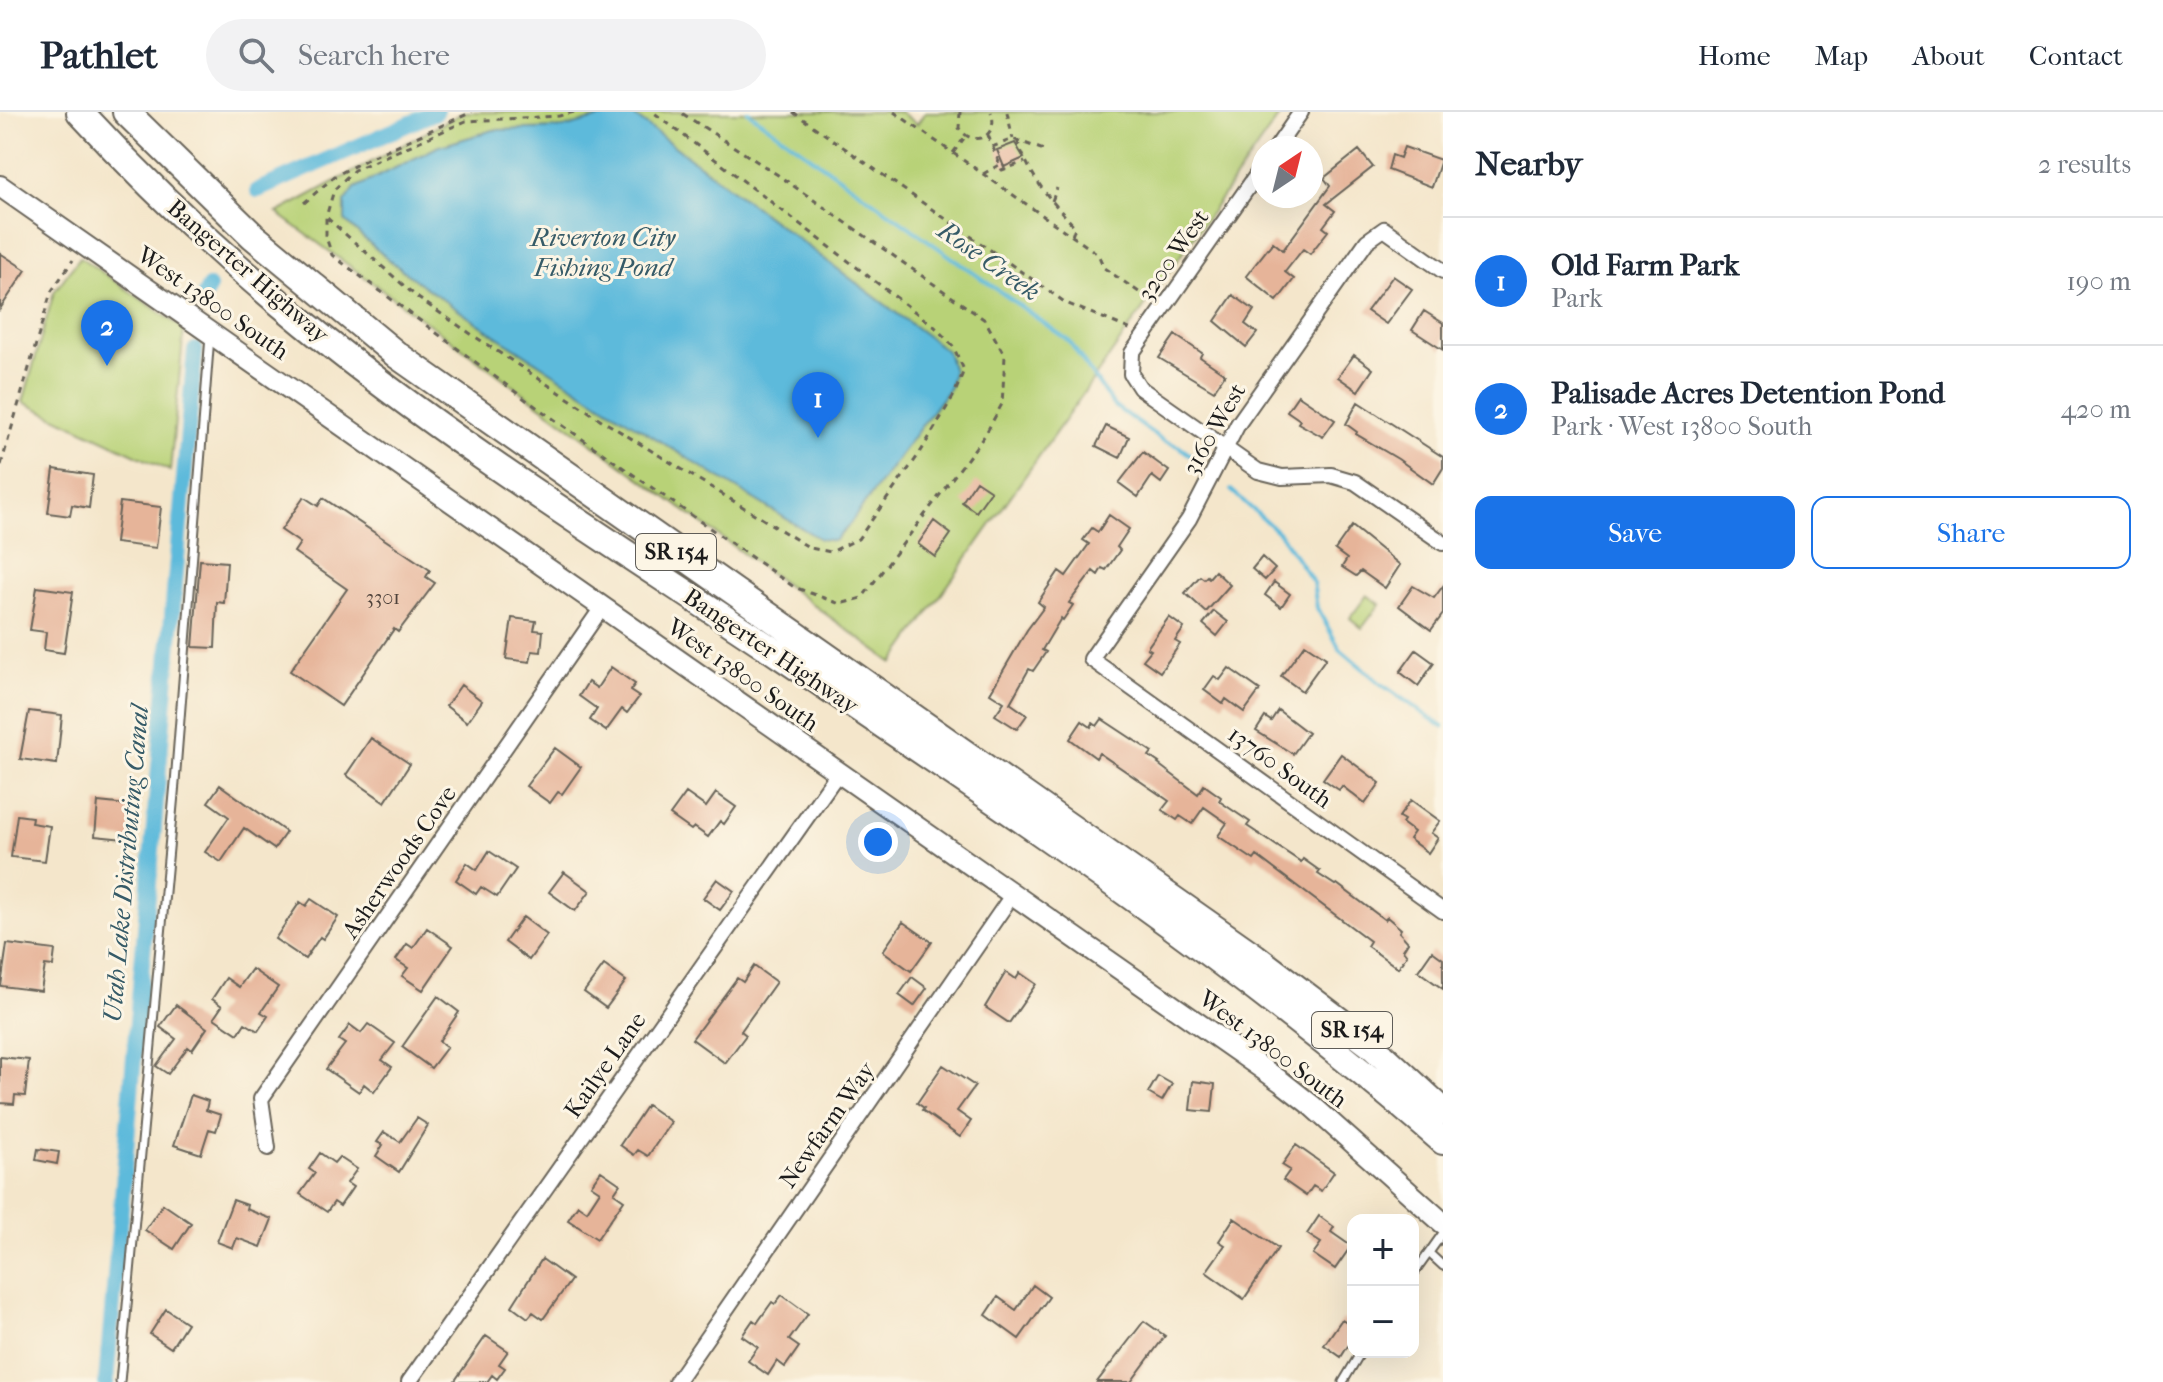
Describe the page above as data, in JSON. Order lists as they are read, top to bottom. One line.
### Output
{"streets":{"highway":["Bangerter Highway","SR 154"],"street":["3200 West","West 13800 South","3160 West","13760 South","Asherwoods Cove","Kailye Lane","Newfarm Way"]},"crossings":[["3200 West","3160 West"],["West 13800 South","Asherwoods Cove"],["West 13800 South","Kailye Lane"],["West 13800 South","Newfarm Way"],["3160 West","13760 South"]],"water":["Riverton City Fishing Pond","Rose Creek","Utah Lake Distributing Canal"],"house_numbers":["3301"],"north":"top right","page":{"header":"Pathlet","search":"Search here","nav":["Home","Map","About","Contact"],"heading":["Nearby","2 results"],"list":[{"mark":"1","name":"Old Farm Park","note":"Park","value":"190 m"},{"mark":"2","name":"Palisade Acres Detention Pond","note":"Park · West 13800 South","value":"420 m"}],"pins":["2","1"],"buttons":["Save","Share"],"map_buttons":["+","−"]}}
